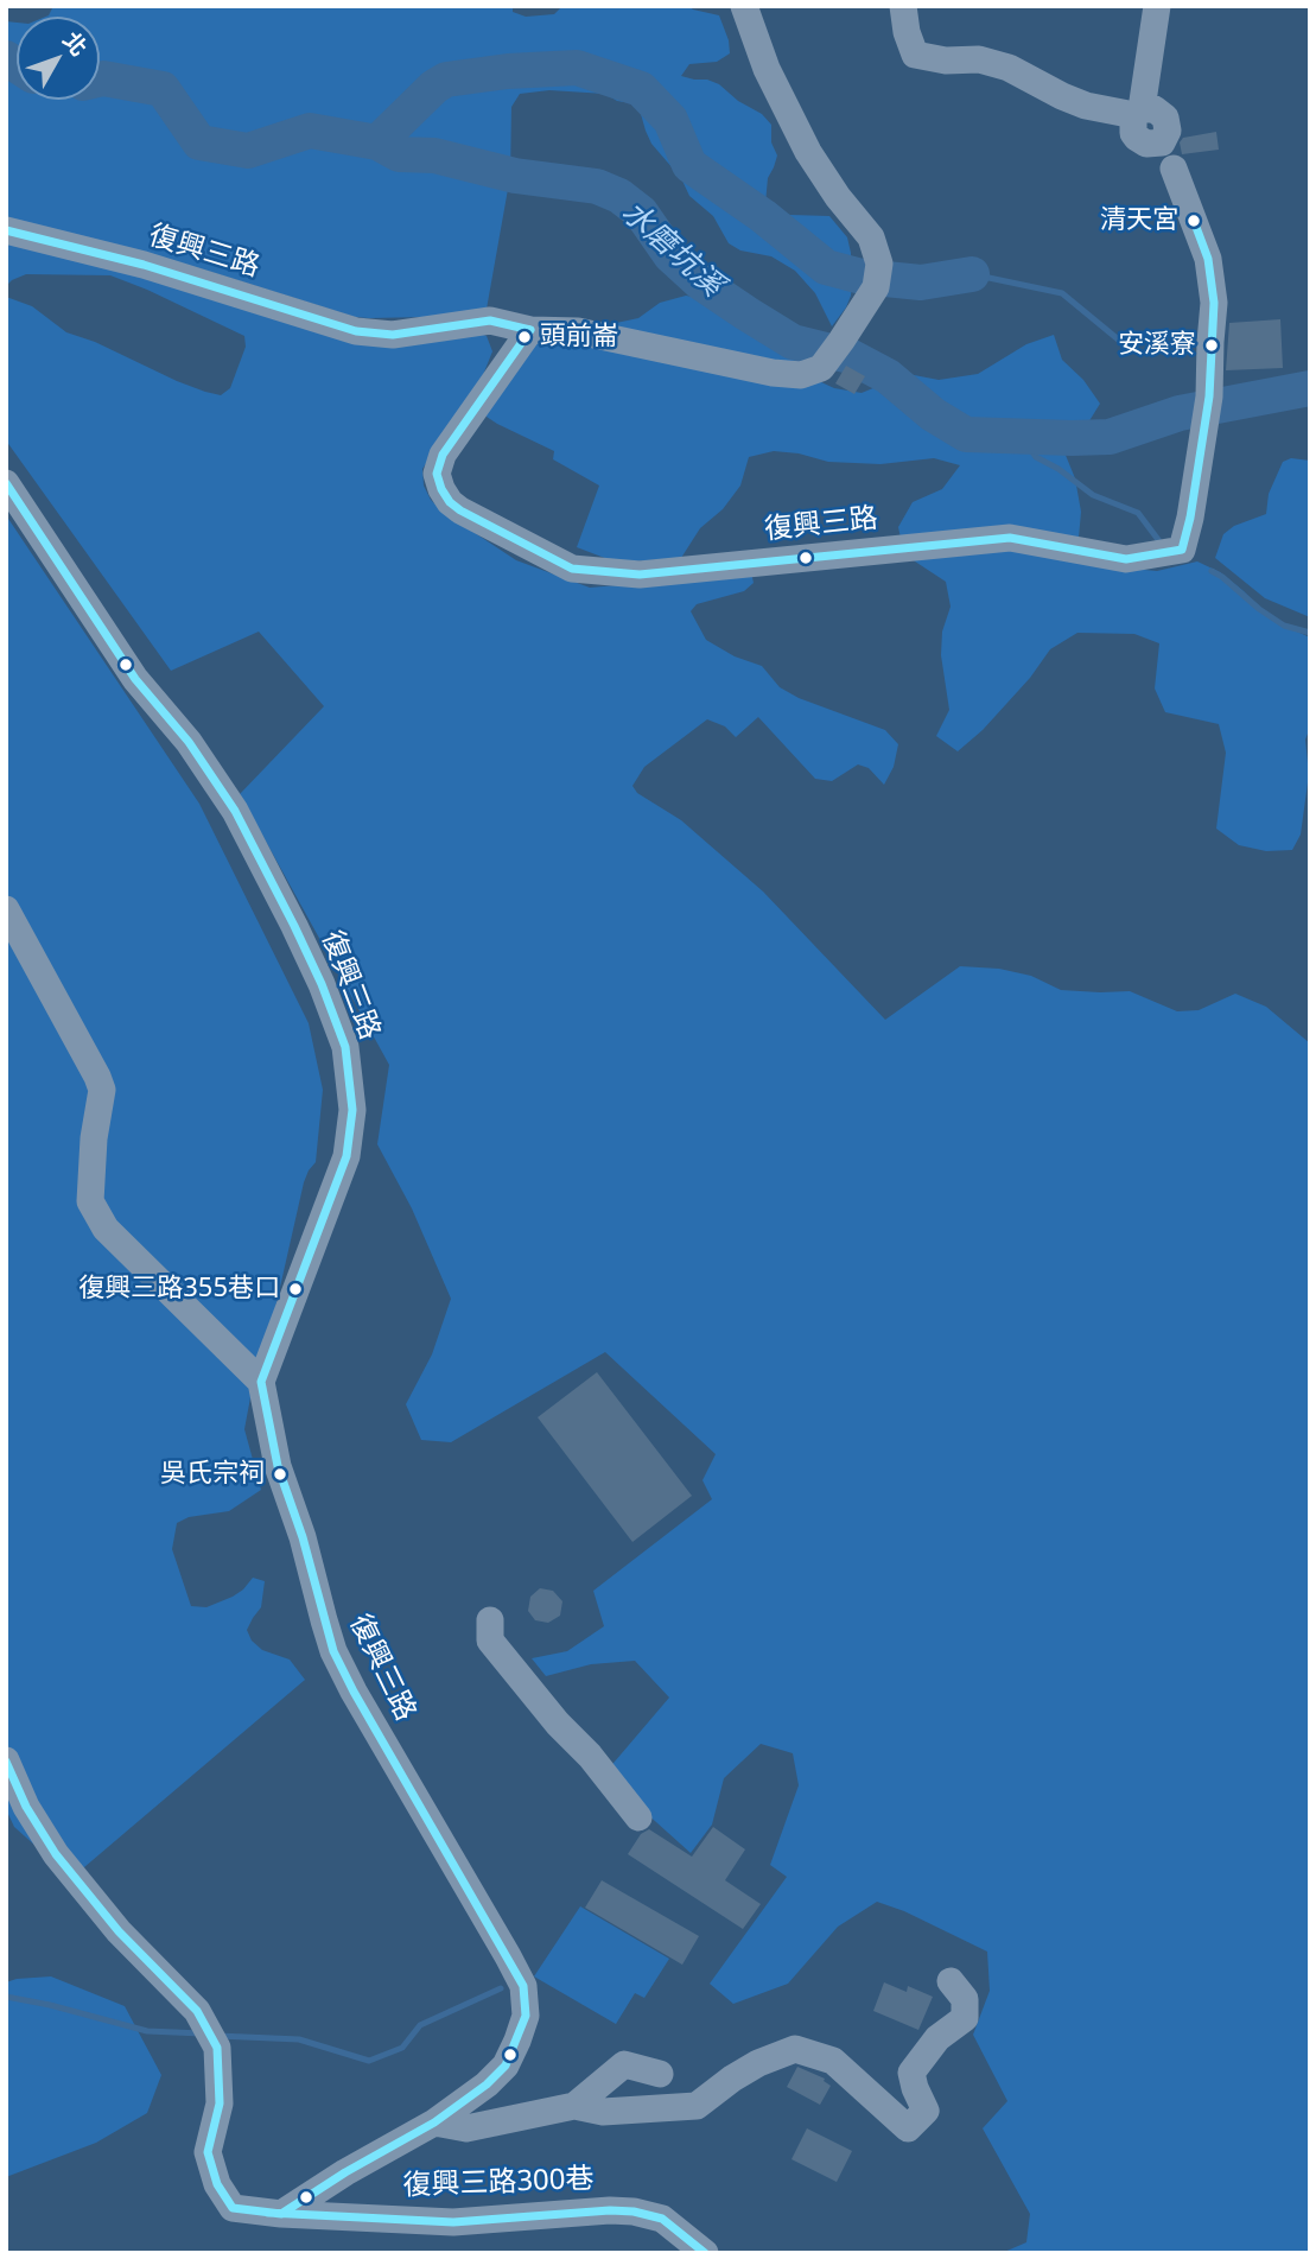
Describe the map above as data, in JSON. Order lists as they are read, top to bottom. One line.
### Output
{"streets":{"street":["復興三路","復興三路300巷"]},"crossings":[["復興三路","復興三路300巷"]],"water":["水磨坑溪"],"places":["清天宮","頭前崙","安溪寮","復興三路355巷口","吳氏宗祠"],"north":"top right"}
